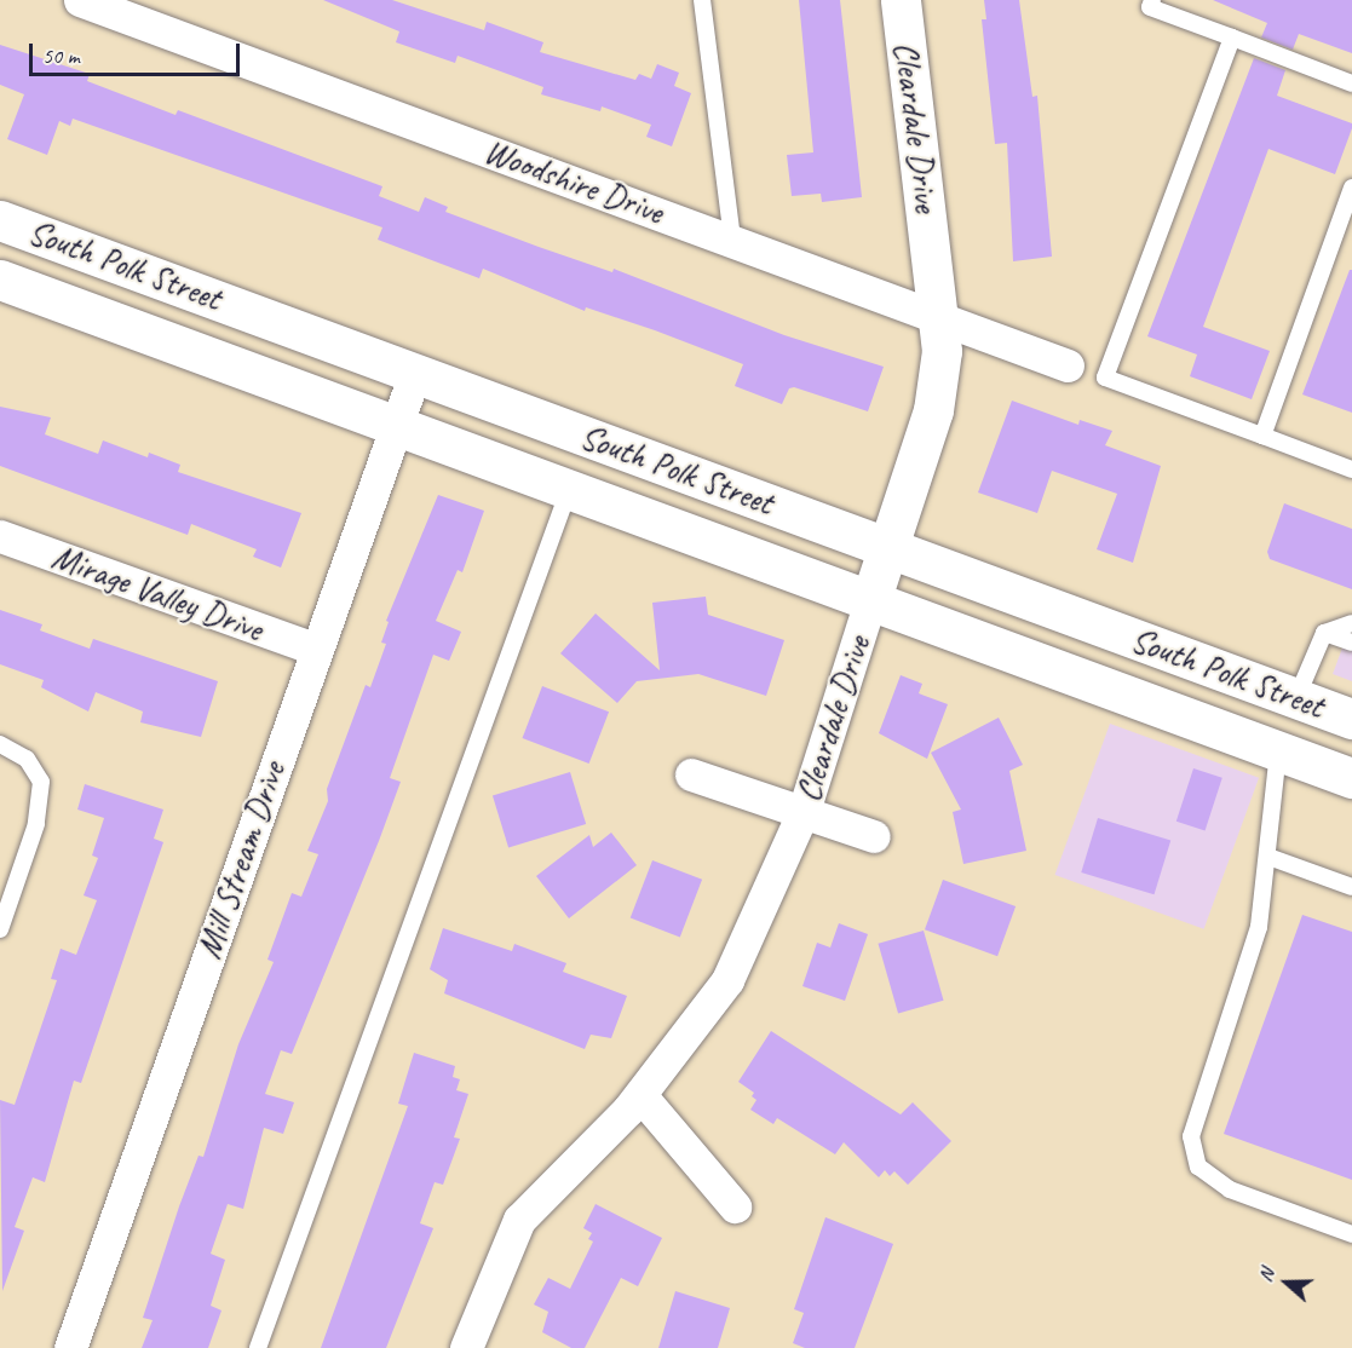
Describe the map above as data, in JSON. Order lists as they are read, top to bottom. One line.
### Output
{"streets":{"main road":["Cleardale Drive","South Polk Street"],"street":["Woodshire Drive","Mirage Valley Drive","Mill Stream Drive"]},"crossings":[["Cleardale Drive","Woodshire Drive"],["Cleardale Drive","South Polk Street"],["South Polk Street","Mill Stream Drive"],["Mirage Valley Drive","Mill Stream Drive"]],"scale_bar":"50 m","north":"left"}
